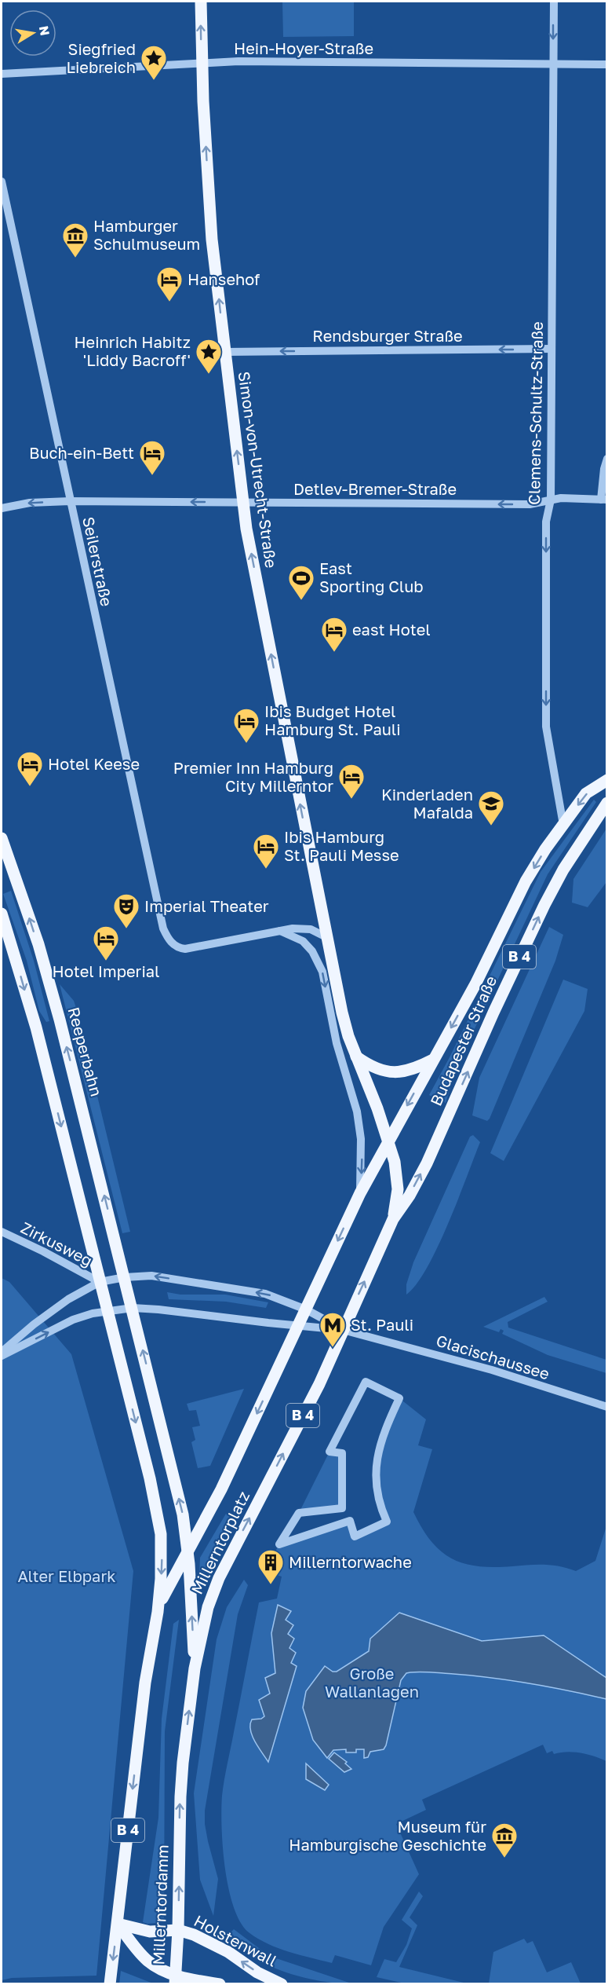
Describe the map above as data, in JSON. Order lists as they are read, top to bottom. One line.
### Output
{"streets":{"main road":["Simon-von-Utrecht-Straße","B 4","Budapester Straße","Reeperbahn","Millerntorplatz","Millerntordamm","Holstenwall"],"street":["Hein-Hoyer-Straße","Rendsburger Straße","Clemens-Schultz-Straße","Detlev-Bremer-Straße","Seilerstraße","Zirkusweg","Glacischaussee"]},"crossings":[["Hein-Hoyer-Straße","Clemens-Schultz-Straße"],["Hein-Hoyer-Straße","Simon-von-Utrecht-Straße"],["Rendsburger Straße","Clemens-Schultz-Straße"],["Rendsburger Straße","Simon-von-Utrecht-Straße"],["Clemens-Schultz-Straße","Detlev-Bremer-Straße"],["Clemens-Schultz-Straße","Budapester Straße"],["Simon-von-Utrecht-Straße","Detlev-Bremer-Straße"],["Simon-von-Utrecht-Straße","Budapester Straße"],["Detlev-Bremer-Straße","Seilerstraße"],["B 4","Millerntorplatz"],["B 4","Millerntordamm"],["B 4","Holstenwall"],["Budapester Straße","Glacischaussee"],["Budapester Straße","Millerntorplatz"],["Reeperbahn","Millerntorplatz"],["Glacischaussee","Millerntorplatz"],["Millerntorplatz","Millerntordamm"],["Millerntordamm","Holstenwall"]],"one_way":["Rendsburger Straße","Clemens-Schultz-Straße","Simon-von-Utrecht-Straße","Detlev-Bremer-Straße"],"parks":["Alter Elbpark","Große Wallanlagen"],"places":{"place":["Siegfried Liebreich","Heinrich Habitz 'Liddy Bacroff'"],"museum":["Hamburger Schulmuseum","Museum für Hamburgische Geschichte"],"hotel":["Hansehof","Buch-ein-Bett","east Hotel","Ibis Budget Hotel Hamburg St. Pauli","Hotel Keese","Premier Inn Hamburg City Millerntor","Ibis Hamburg St. Pauli Messe","Hotel Imperial"],"sports":["East Sporting Club"],"school or university":["Kinderladen Mafalda"],"theatre":["Imperial Theater"],"metro station":["St. Pauli"],"building":["Millerntorwache"]},"north":"right"}
